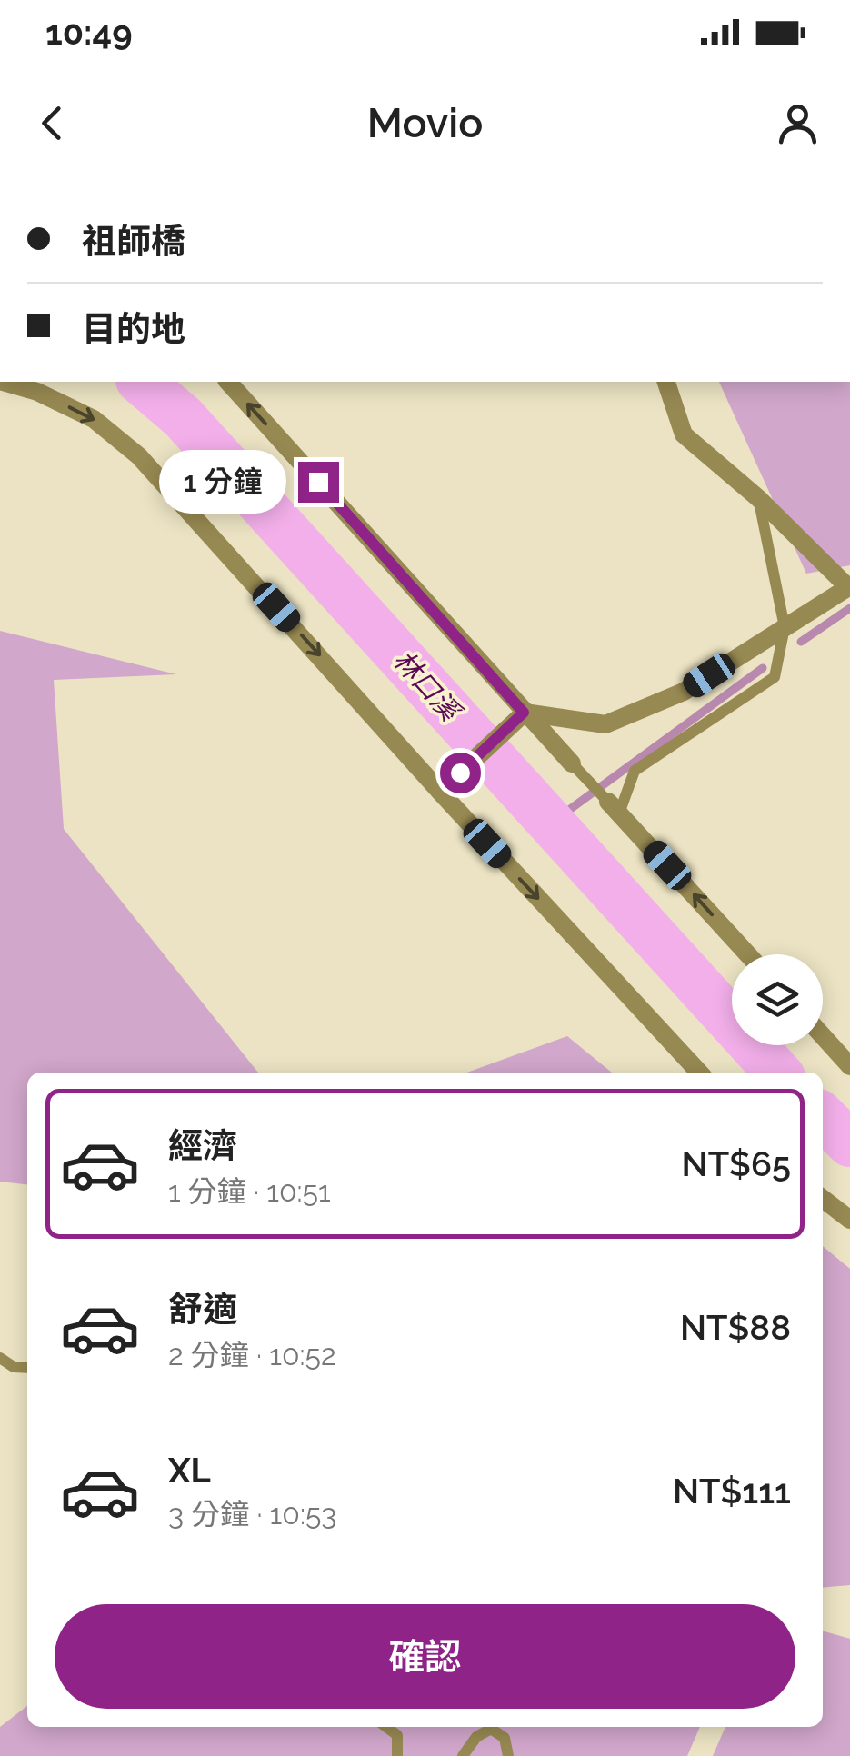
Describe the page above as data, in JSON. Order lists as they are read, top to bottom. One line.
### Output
{"water":["林口溪"],"page":{"status":"10:49","header":"Movio","banner":["祖師橋","目的地"],"bubble":"1 分鐘","list":[{"name":"經濟","note":"1 分鐘 · 10:51","value":"NT$65"},{"name":"舒適","note":"2 分鐘 · 10:52","value":"NT$88"},{"name":"XL","note":"3 分鐘 · 10:53","value":"NT$111"}],"buttons":"確認"}}
